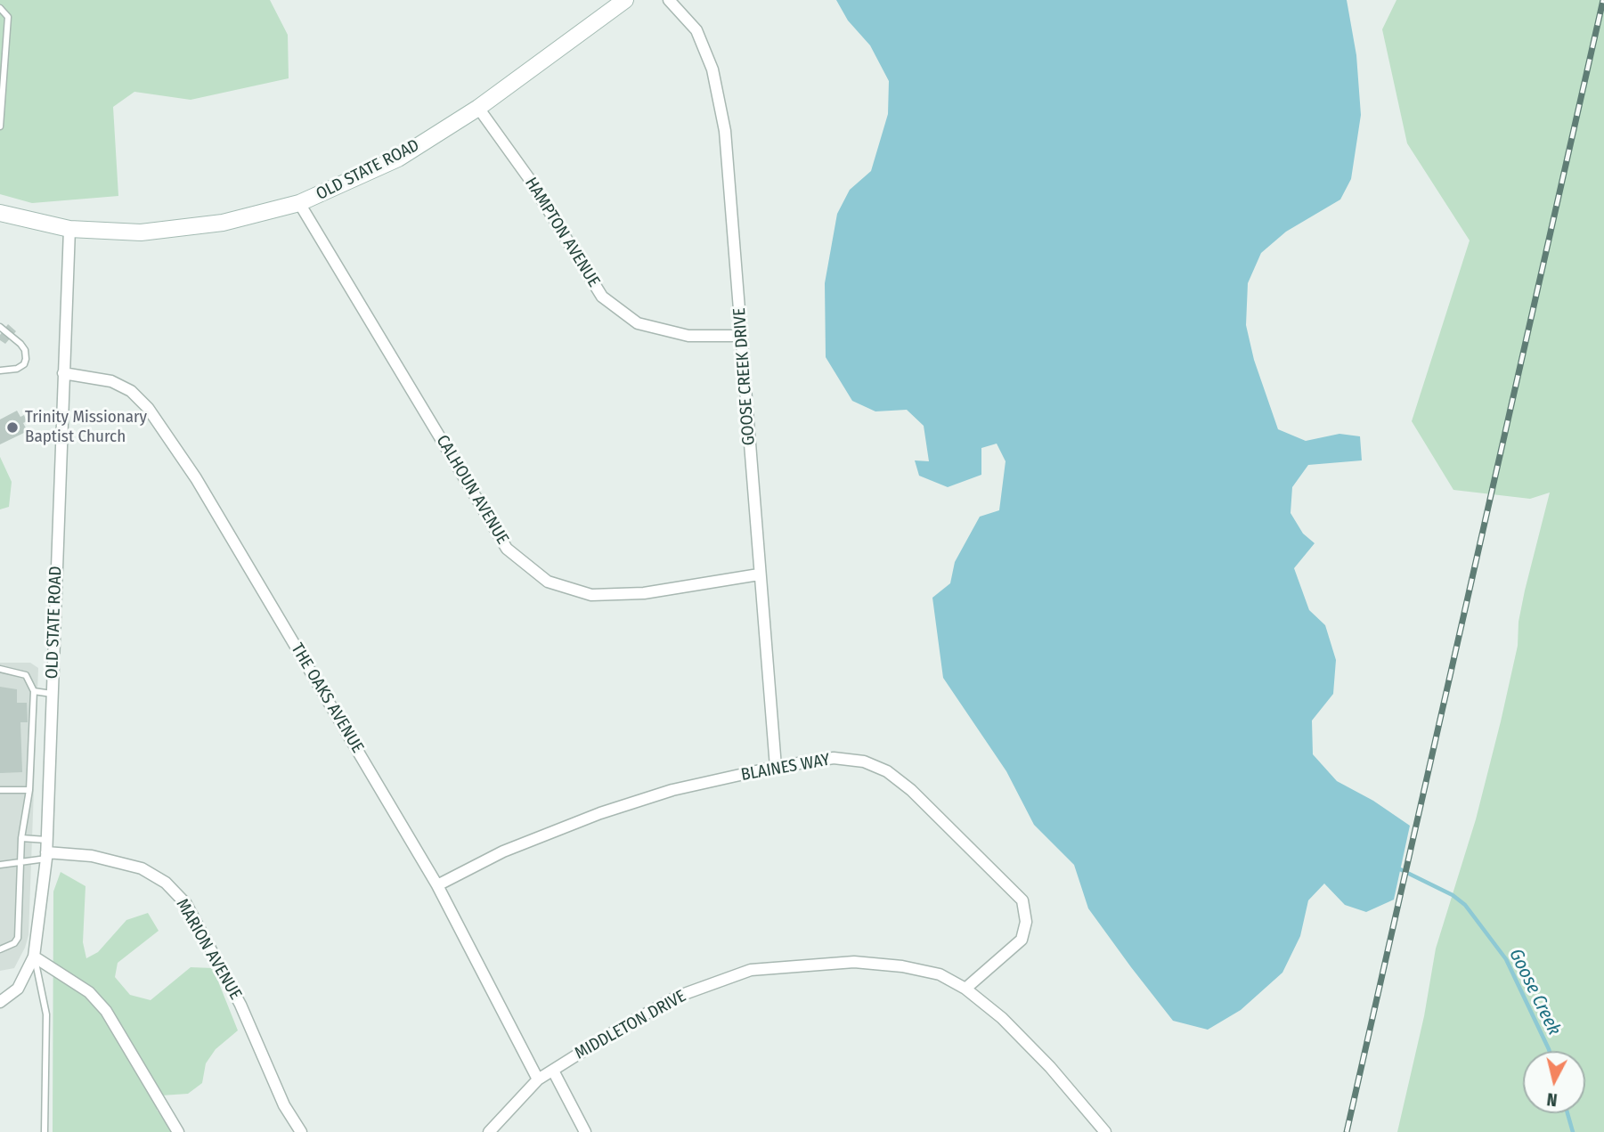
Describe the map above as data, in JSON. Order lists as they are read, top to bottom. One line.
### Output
{"streets":{"main road":["OLD STATE ROAD"],"street":["HAMPTON AVENUE","GOOSE CREEK DRIVE","CALHOUN AVENUE","THE OAKS AVENUE","BLAINES WAY","MARION AVENUE","MIDDLETON DRIVE"]},"crossings":[["OLD STATE ROAD","HAMPTON AVENUE"],["OLD STATE ROAD","CALHOUN AVENUE"],["OLD STATE ROAD","THE OAKS AVENUE"],["OLD STATE ROAD","MARION AVENUE"],["HAMPTON AVENUE","GOOSE CREEK DRIVE"],["GOOSE CREEK DRIVE","CALHOUN AVENUE"],["GOOSE CREEK DRIVE","BLAINES WAY"],["THE OAKS AVENUE","BLAINES WAY"],["THE OAKS AVENUE","MIDDLETON DRIVE"],["BLAINES WAY","MIDDLETON DRIVE"]],"water":["Goose Creek"],"places":["Trinity Missionary Baptist Church"],"north":"bottom"}
